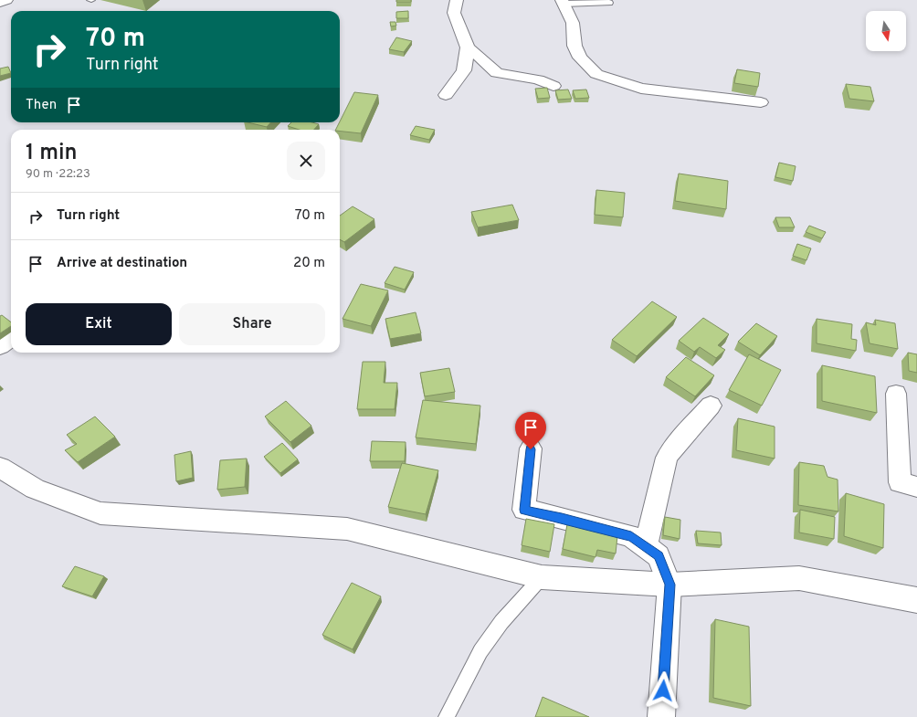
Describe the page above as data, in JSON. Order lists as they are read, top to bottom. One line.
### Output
{"north":"bottom","page":{"turn":["70 m","Turn right"],"then":"Then","heading":["1 min","90 m · 22:23"],"list":[{"name":"Turn right","value":"70 m"},{"name":"Arrive at destination","value":"20 m"}],"buttons":["Exit","Share"]}}
